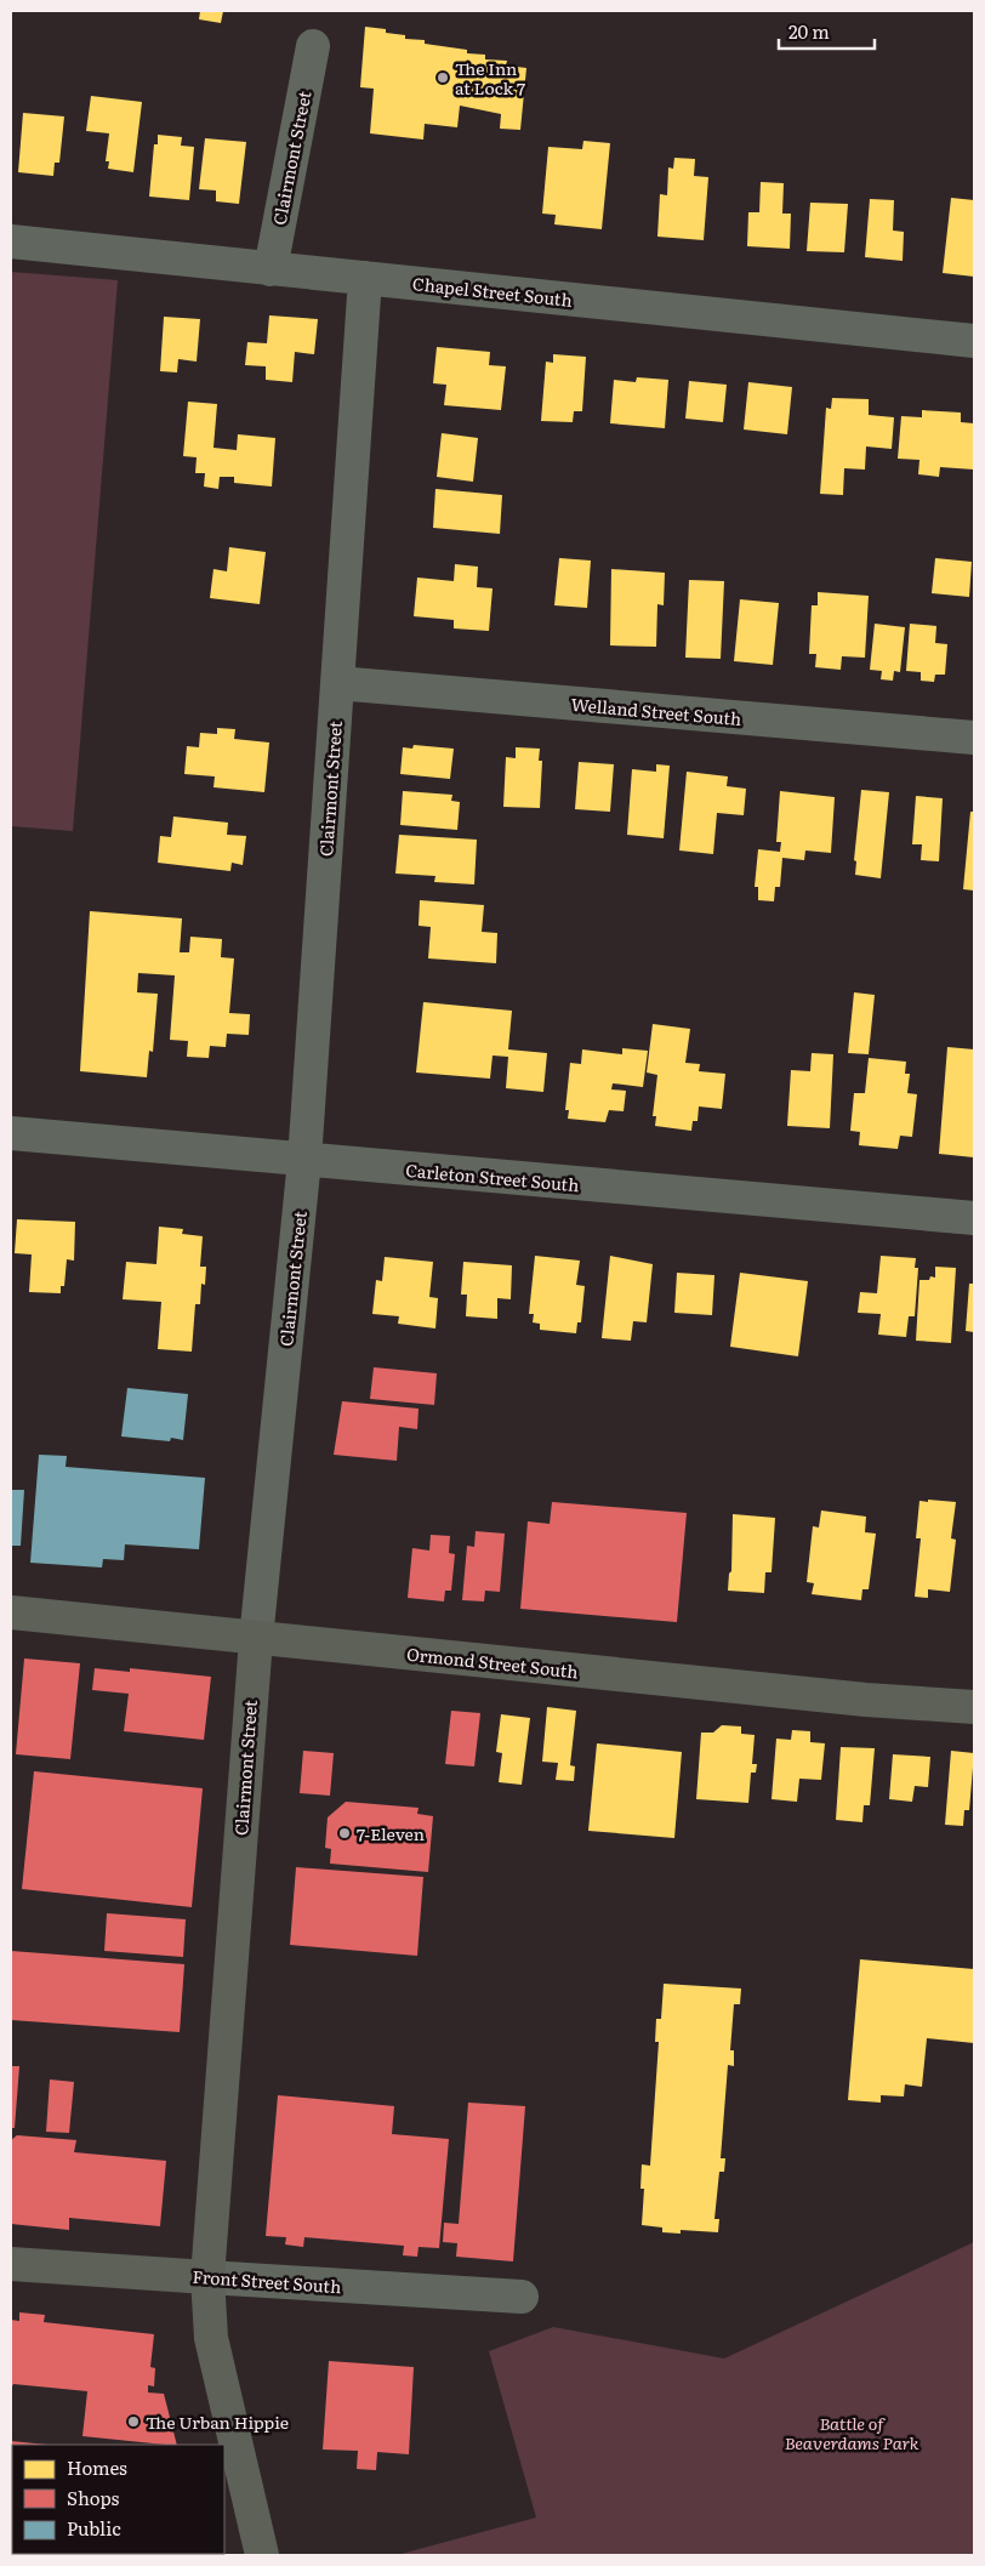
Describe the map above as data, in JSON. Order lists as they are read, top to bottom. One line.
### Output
{"streets":{"street":["Clairmont Street","Chapel Street South","Welland Street South","Carleton Street South","Ormond Street South","Front Street South"]},"crossings":[["Clairmont Street","Chapel Street South"],["Clairmont Street","Welland Street South"],["Clairmont Street","Carleton Street South"],["Clairmont Street","Ormond Street South"],["Clairmont Street","Front Street South"]],"parks":["Battle of Beaverdams Park"],"places":["The Inn at Lock 7","7-Eleven","The Urban Hippie"],"legend":["Homes","Shops","Public"],"scale_bar":"20 m"}
